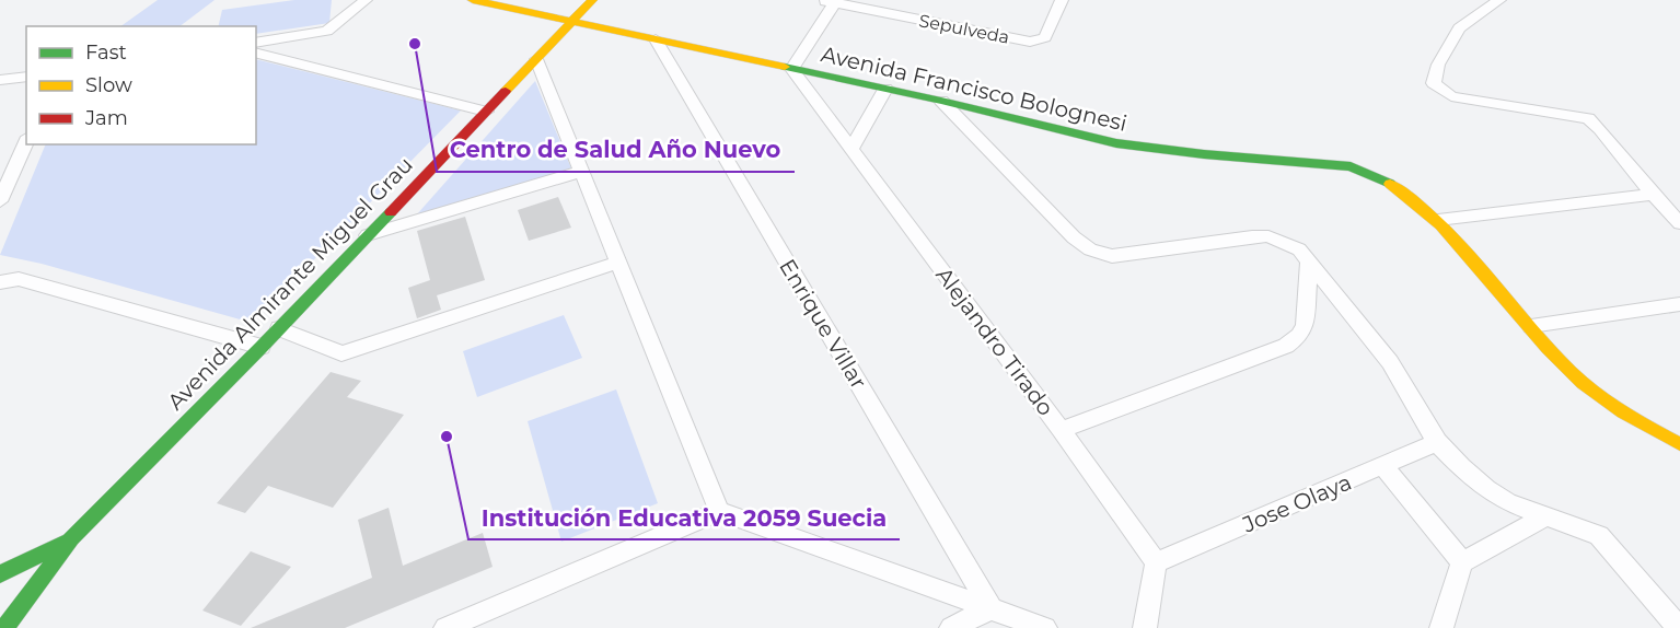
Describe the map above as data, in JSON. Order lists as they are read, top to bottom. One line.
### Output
{"streets":{"street":["Sepulveda","Avenida Francisco Bolognesi","Avenida Almirante Miguel Grau","Enrique Villar","Alejandro Tirado","Jose Olaya"]},"crossings":[["Avenida Francisco Bolognesi","Avenida Almirante Miguel Grau"],["Avenida Francisco Bolognesi","Enrique Villar"],["Avenida Francisco Bolognesi","Alejandro Tirado"],["Alejandro Tirado","Jose Olaya"]],"places":["Centro de Salud Año Nuevo","Institución Educativa 2059 Suecia"],"legend":["Fast","Slow","Jam"]}
